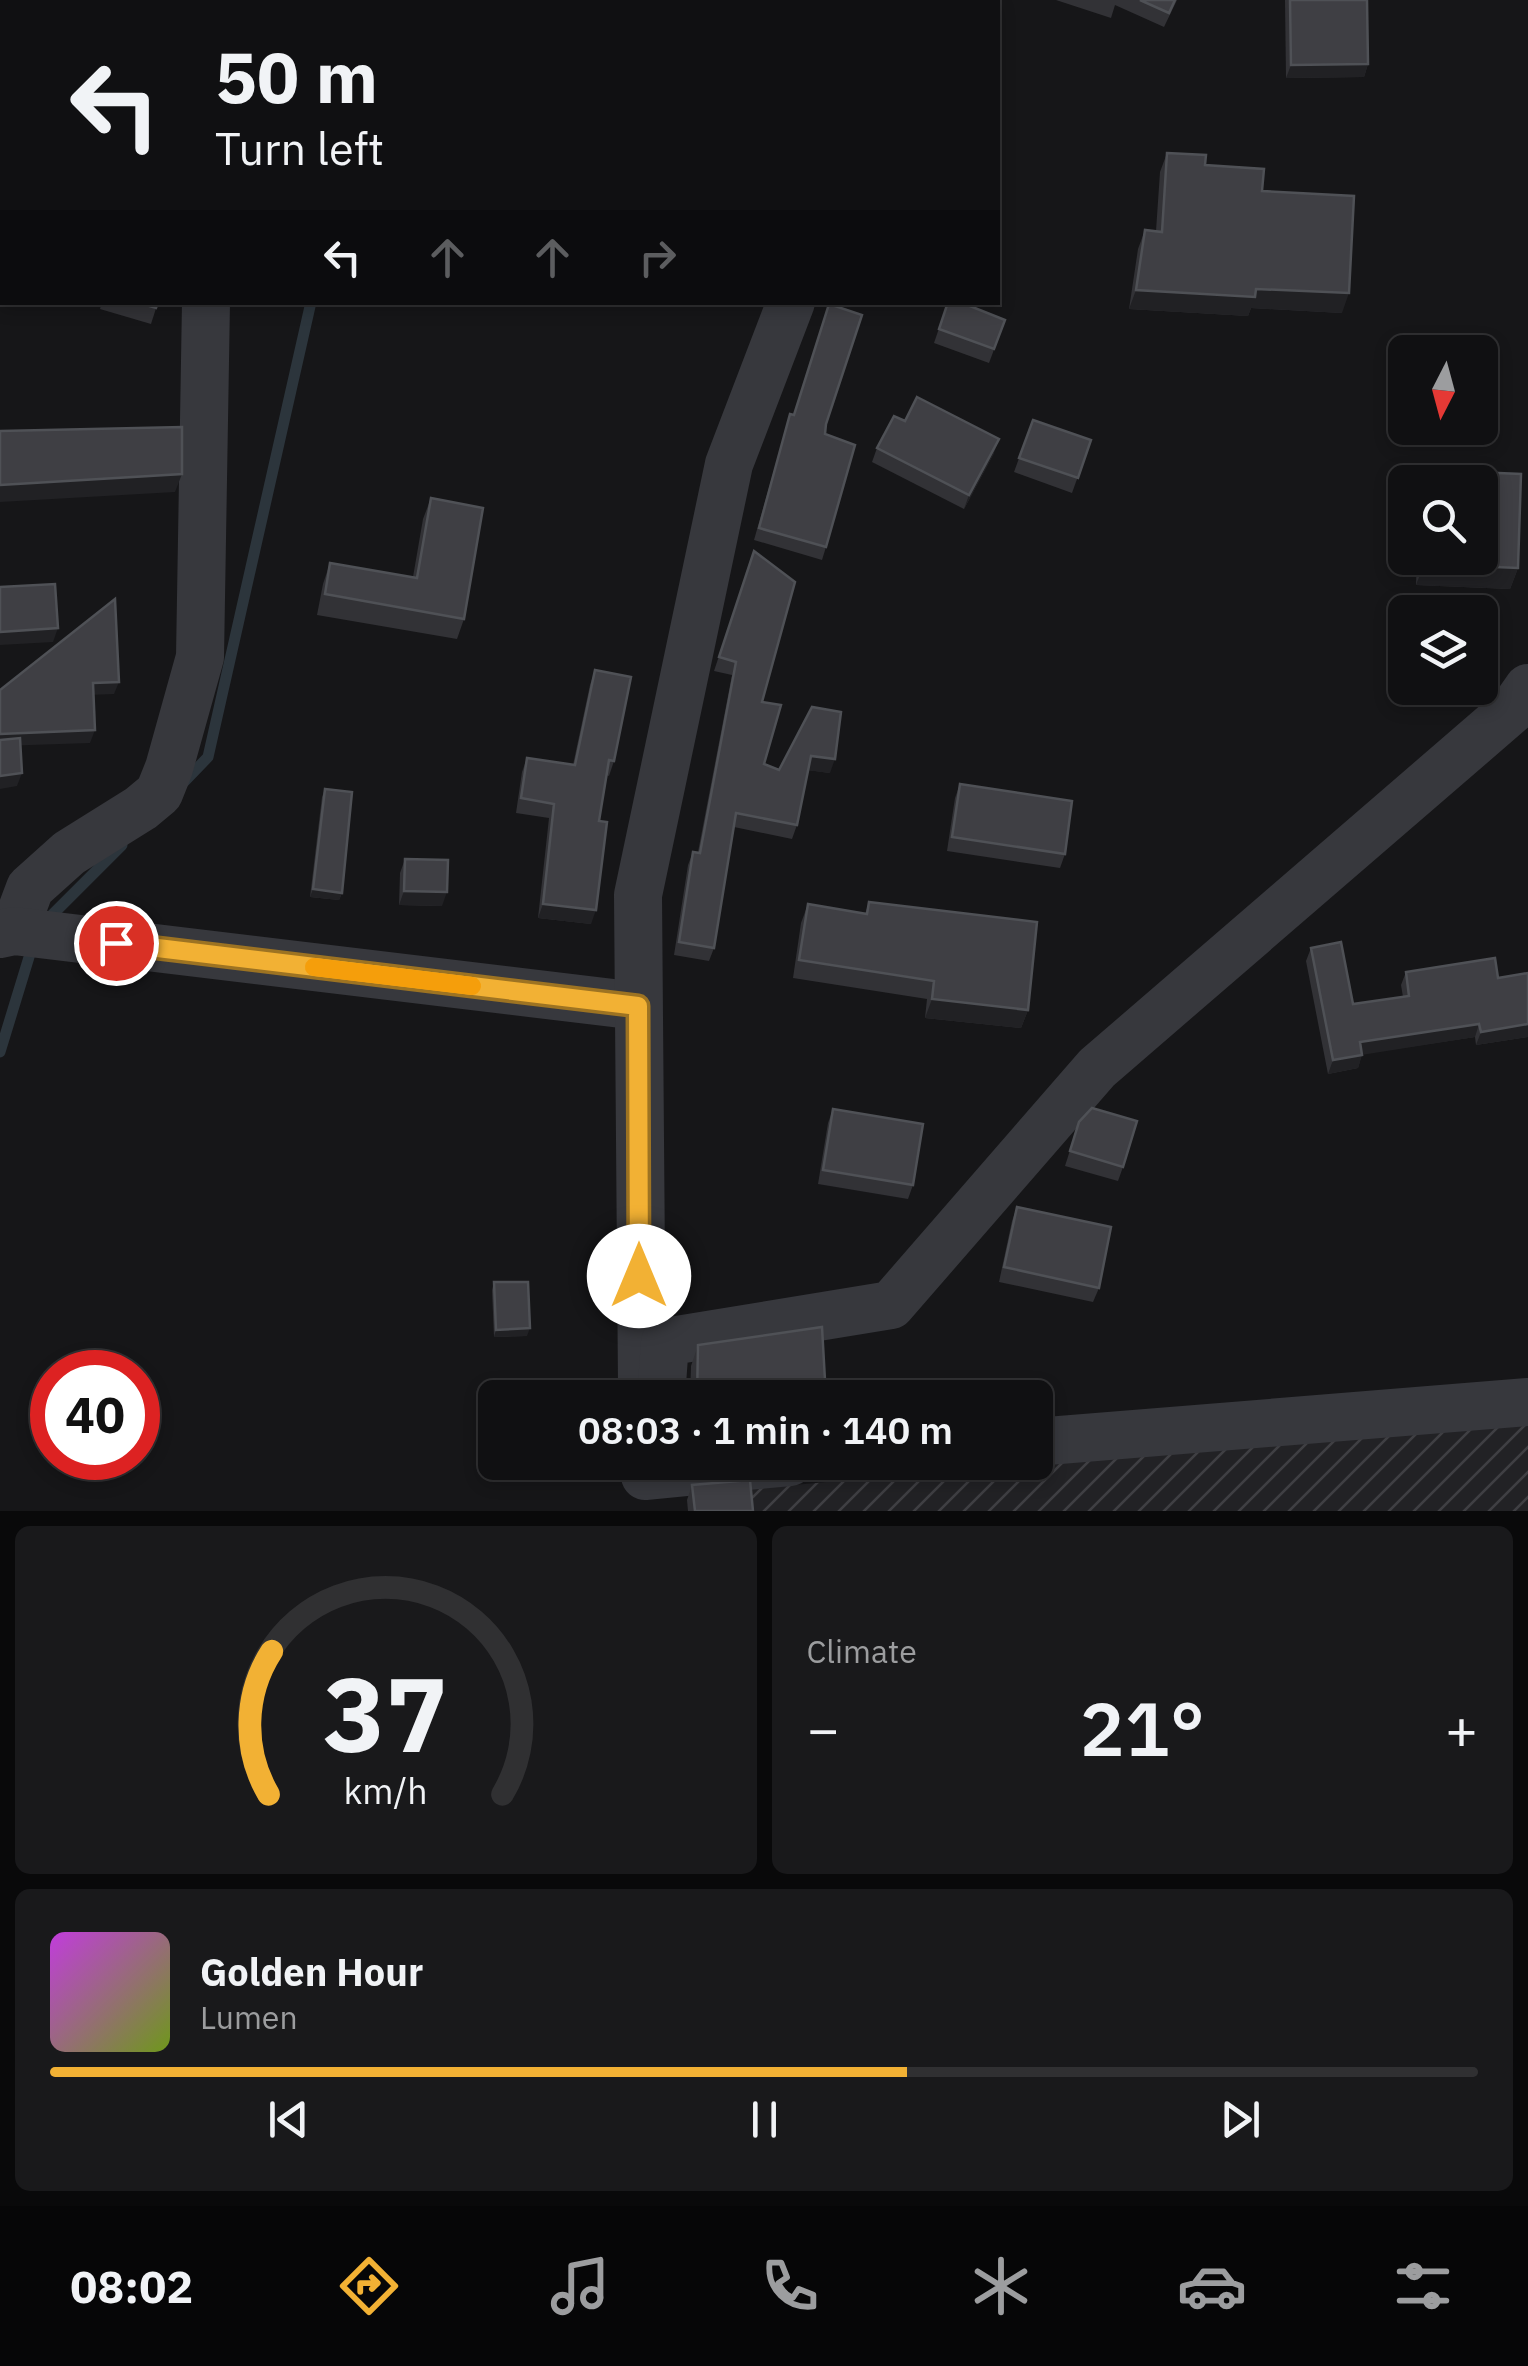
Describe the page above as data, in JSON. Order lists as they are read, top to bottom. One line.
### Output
{"north":"bottom","page":{"turn":["50 m","Turn left"],"limit":"40","trip":"08:03 · 1 min · 140 m","tile":"Climate","heat":["−","21°","+"],"song":["Golden Hour","Lumen"],"tabs":"08:02","gauge":["37","km/h"]}}
